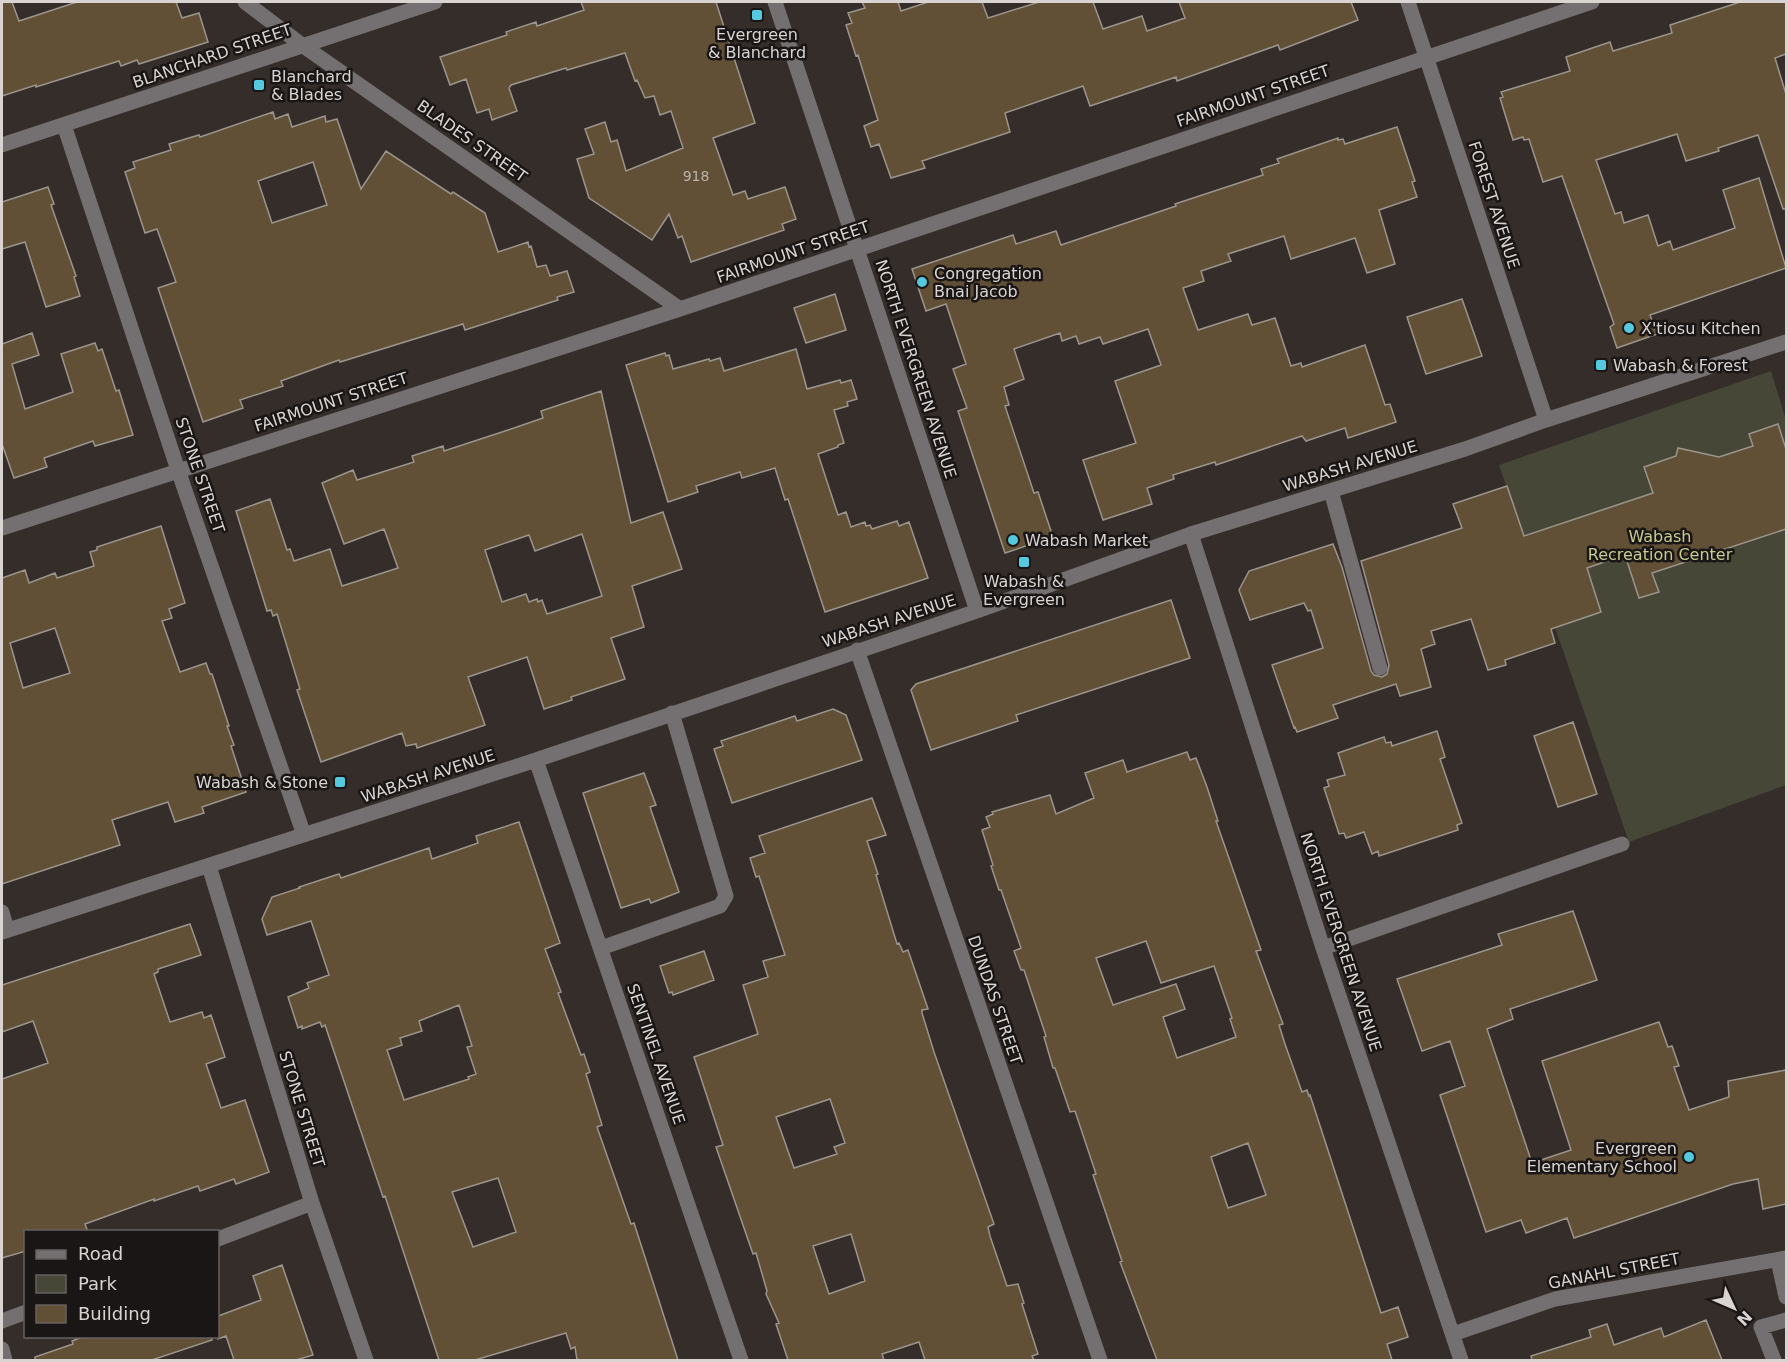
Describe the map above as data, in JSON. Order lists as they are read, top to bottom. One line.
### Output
{"streets":{"street":["BLANCHARD STREET","FAIRMOUNT STREET","BLADES STREET","FOREST AVENUE","NORTH EVERGREEN AVENUE","WABASH AVENUE","STONE STREET","DUNDAS STREET","SENTINEL AVENUE","GANAHL STREET"]},"crossings":[["BLANCHARD STREET","BLADES STREET"],["BLANCHARD STREET","STONE STREET"],["FAIRMOUNT STREET","BLADES STREET"],["FAIRMOUNT STREET","FOREST AVENUE"],["FAIRMOUNT STREET","NORTH EVERGREEN AVENUE"],["FAIRMOUNT STREET","STONE STREET"],["FOREST AVENUE","WABASH AVENUE"],["NORTH EVERGREEN AVENUE","WABASH AVENUE"],["NORTH EVERGREEN AVENUE","GANAHL STREET"],["WABASH AVENUE","STONE STREET"],["WABASH AVENUE","DUNDAS STREET"],["WABASH AVENUE","SENTINEL AVENUE"]],"parks":["Wabash Recreation Center"],"places":{"transit":["Evergreen & Blanchard","Blanchard & Blades","Wabash & Forest","Wabash & Evergreen","Wabash & Stone"],"other":["Congregation Bnai Jacob","X'tiosu Kitchen","Wabash Market","Evergreen Elementary School"]},"house_numbers":["918"],"legend":["Road","Park","Building"],"north":"bottom right"}
